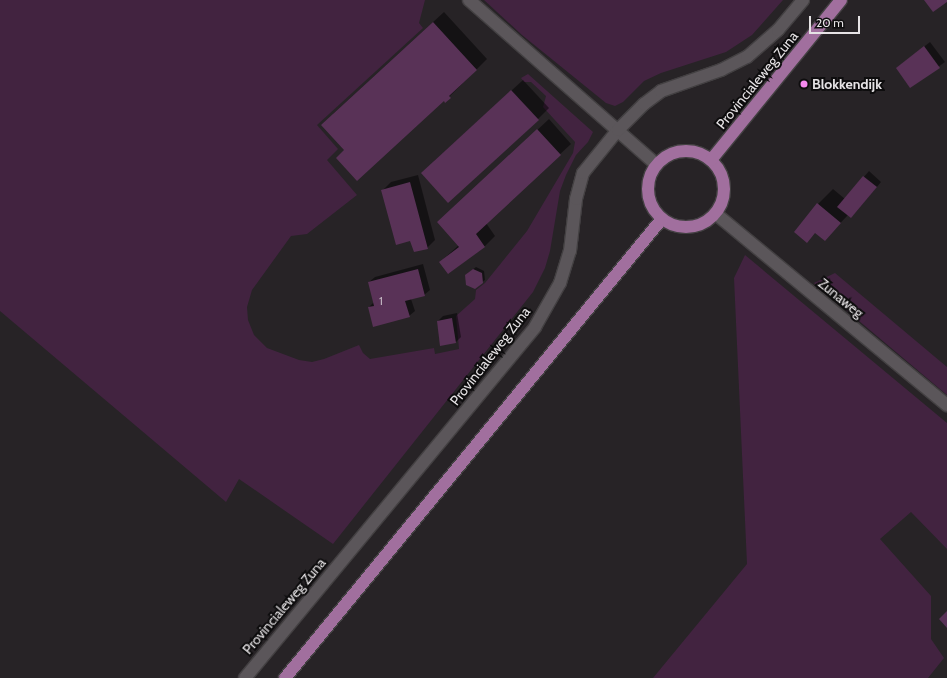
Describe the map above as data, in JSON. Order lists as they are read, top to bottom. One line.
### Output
{"streets":{"main road":["Provincialeweg Zuna"],"street":["Zunaweg"]},"crossings":[["Provincialeweg Zuna","Zunaweg"]],"places":["Blokkendijk"],"house_numbers":["1"],"scale_bar":"20 m"}
